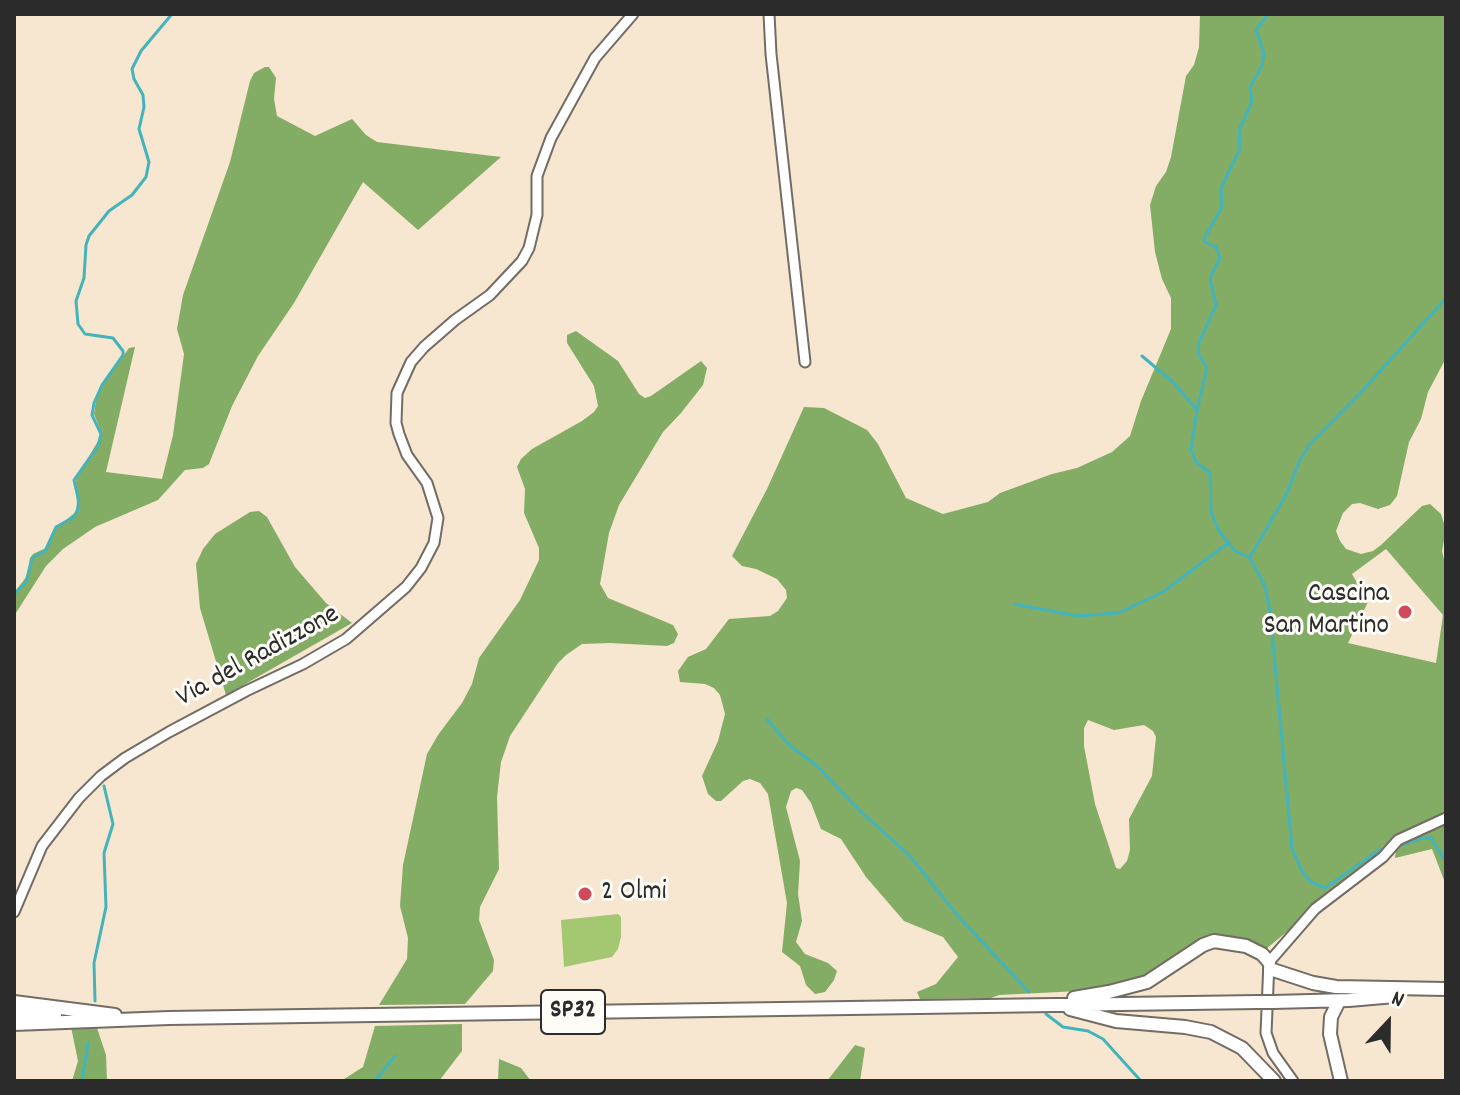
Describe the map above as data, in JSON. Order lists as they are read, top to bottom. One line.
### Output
{"streets":{"main road":["SP32"],"street":["Via del Radizzone"]},"places":["Cascina San Martino","2 Olmi"],"north":"top"}
